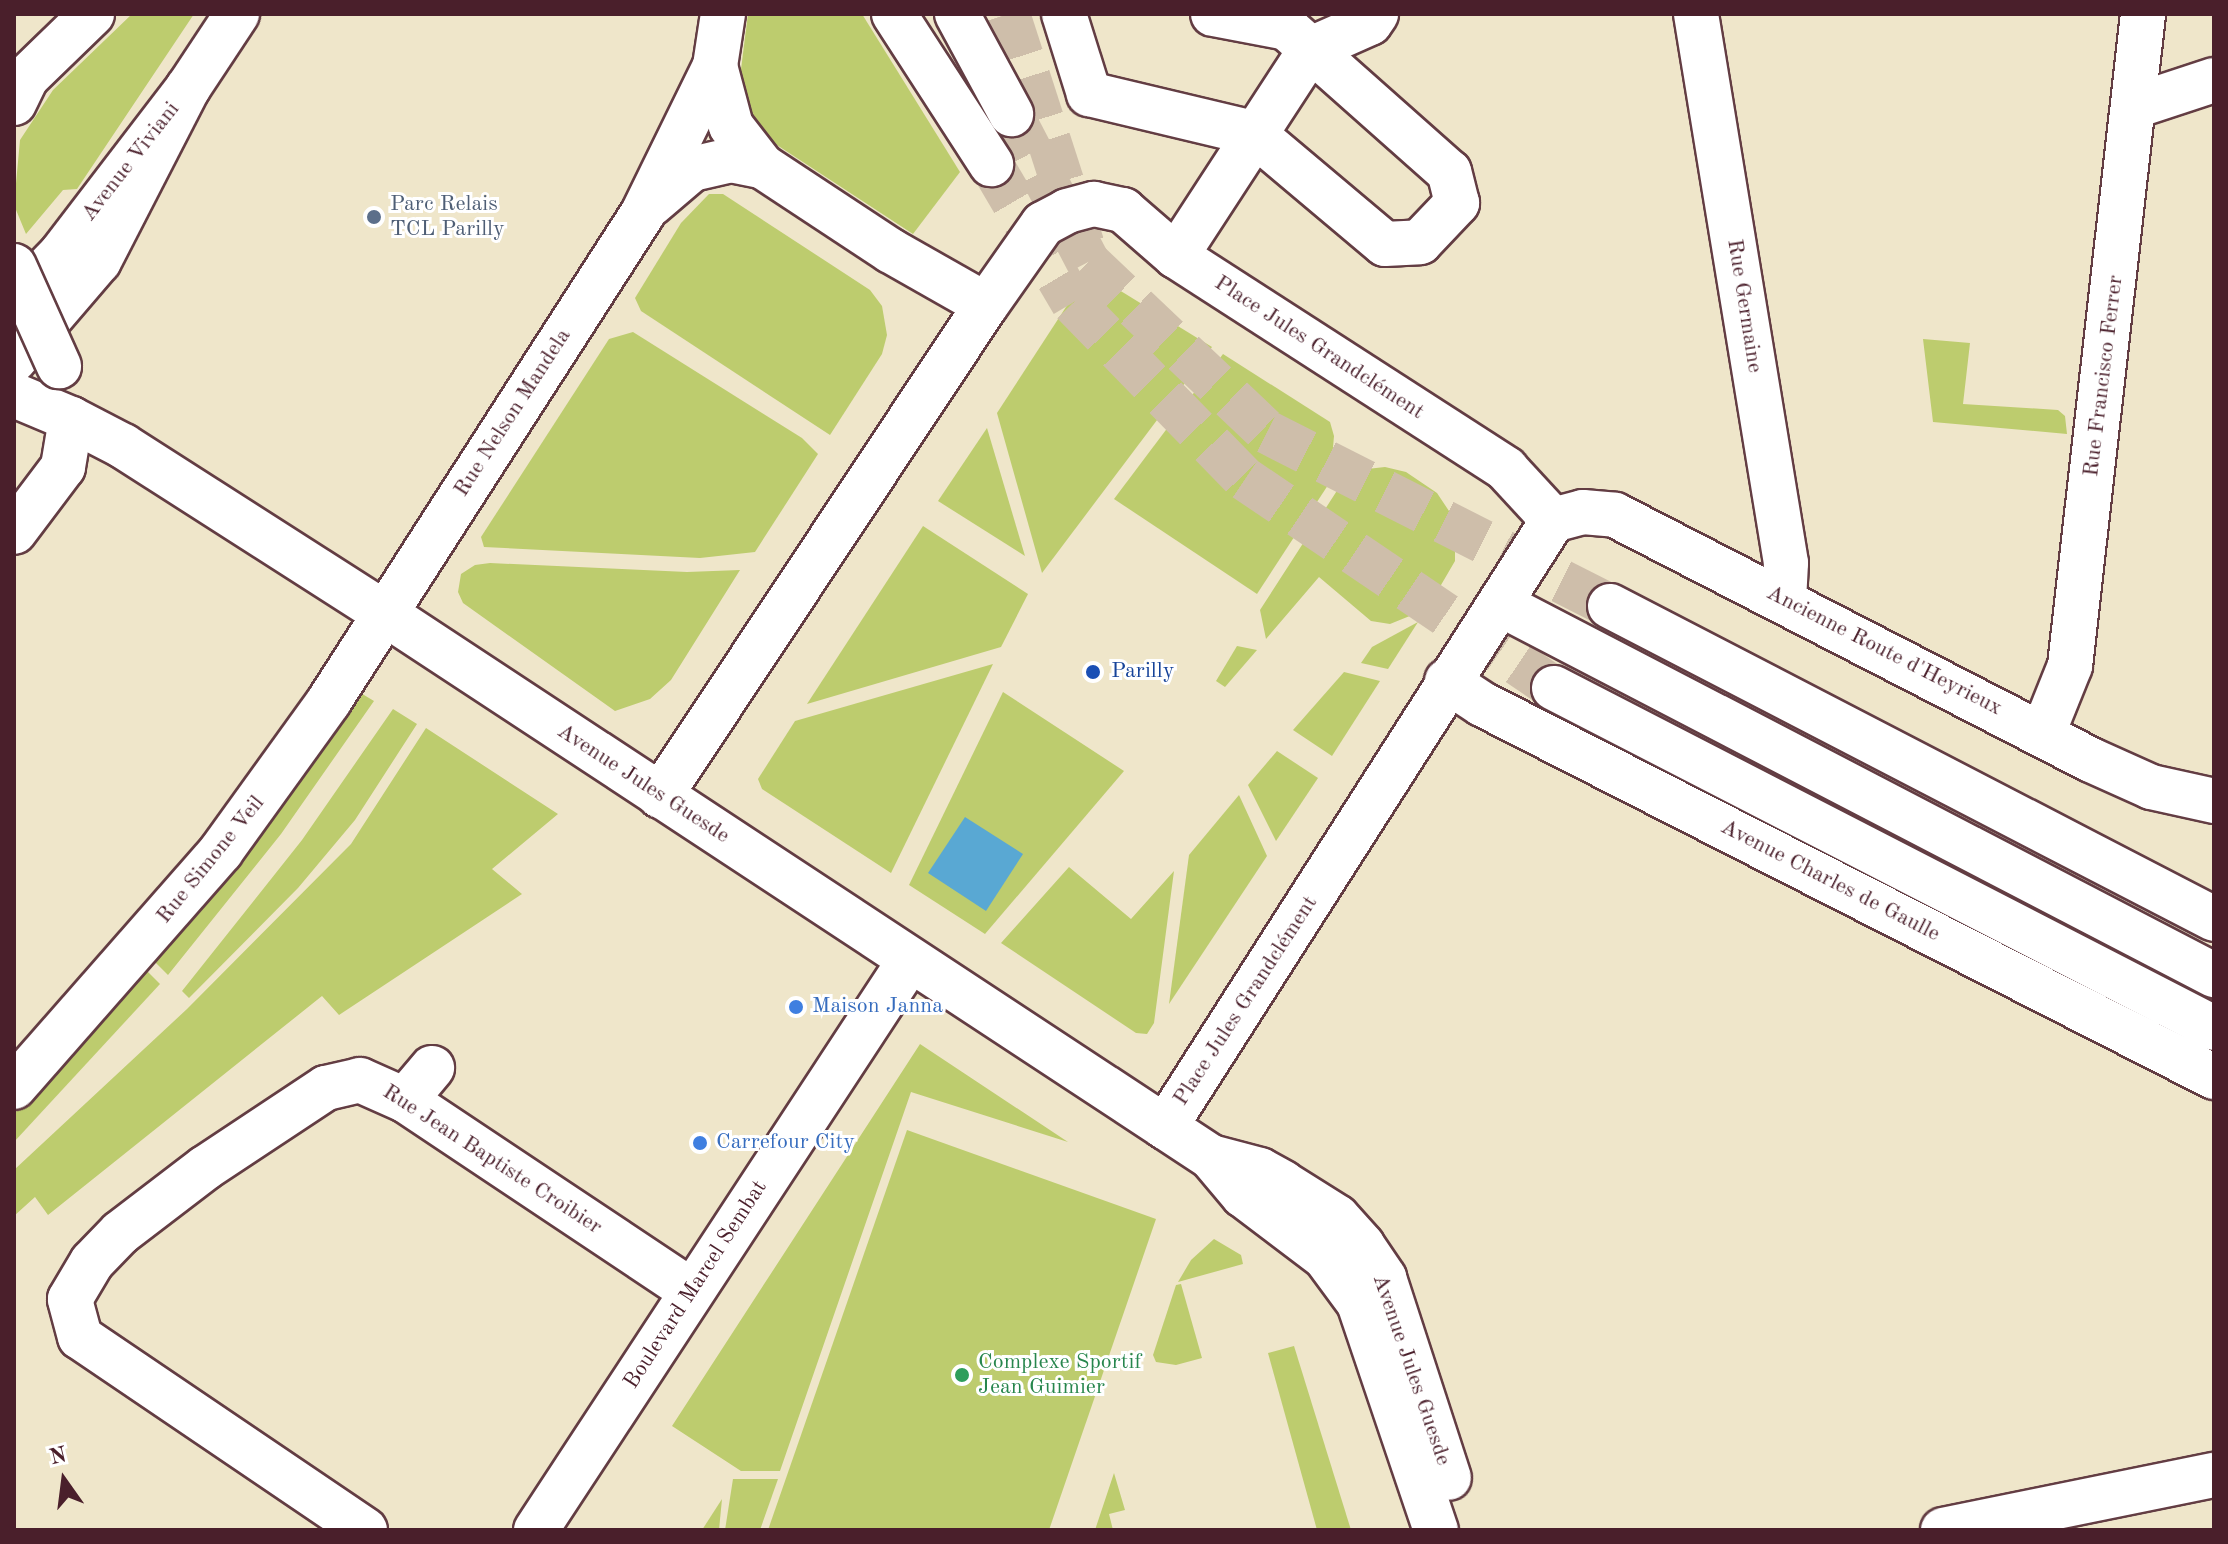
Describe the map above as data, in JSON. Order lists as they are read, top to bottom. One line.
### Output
{"streets":{"main road":["Avenue Viviani","Rue Germaine","Place Jules Grandclément","Rue Francisco Ferrer","Rue Nelson Mandela","Ancienne Route d'Heyrieux","Avenue Jules Guesde","Rue Simone Veil","Avenue Charles de Gaulle","Rue Jean Baptiste Croibier","Boulevard Marcel Sembat"]},"crossings":[["Rue Germaine","Ancienne Route d'Heyrieux"],["Place Jules Grandclément","Rue Nelson Mandela"],["Place Jules Grandclément","Ancienne Route d'Heyrieux"],["Place Jules Grandclément","Avenue Jules Guesde"],["Place Jules Grandclément","Avenue Charles de Gaulle"],["Rue Francisco Ferrer","Ancienne Route d'Heyrieux"],["Rue Nelson Mandela","Avenue Jules Guesde"],["Rue Nelson Mandela","Rue Simone Veil"],["Avenue Jules Guesde","Rue Simone Veil"],["Avenue Jules Guesde","Boulevard Marcel Sembat"],["Rue Jean Baptiste Croibier","Boulevard Marcel Sembat"]],"places":["Parc Relais TCL Parilly","Parilly","Maison Janna","Carrefour City","Complexe Sportif Jean Guimier"],"north":"top"}
